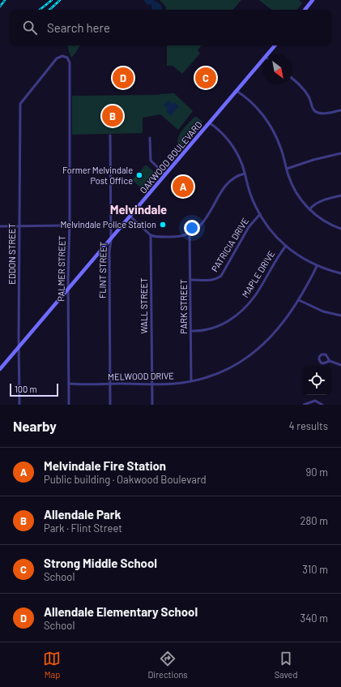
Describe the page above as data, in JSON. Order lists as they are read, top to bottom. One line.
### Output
{"streets":{"main road":["OAKWOOD BOULEVARD"],"street":["PATRICIA DRIVE","EDDON STREET","PALMER STREET","FLINT STREET","MAPLE DRIVE","WALL STREET","PARK STREET","MELWOOD DRIVE"]},"crossings":[["OAKWOOD BOULEVARD","EDDON STREET"],["OAKWOOD BOULEVARD","PALMER STREET"],["OAKWOOD BOULEVARD","FLINT STREET"],["PATRICIA DRIVE","PARK STREET"],["EDDON STREET","PALMER STREET"],["PALMER STREET","MELWOOD DRIVE"],["FLINT STREET","MELWOOD DRIVE"],["MAPLE DRIVE","PARK STREET"],["WALL STREET","MELWOOD DRIVE"],["PARK STREET","MELWOOD DRIVE"]],"districts":["Melvindale"],"places":["Former Melvindale Post Office","Melvindale Police Station"],"scale_bar":"100 m","north":"bottom right","page":{"search":"Search here","pins":["C","D","B","A"],"scale":"100 m","heading":["Nearby","4 results"],"list":[{"mark":"A","name":"Melvindale Fire Station","note":"Public building · Oakwood Boulevard","value":"90 m"},{"mark":"B","name":"Allendale Park","note":"Park · Flint Street","value":"280 m"},{"mark":"C","name":"Strong Middle School","note":"School","value":"310 m"},{"mark":"D","name":"Allendale Elementary School","note":"School","value":"340 m"}],"nav":["Map","Directions","Saved"]}}
